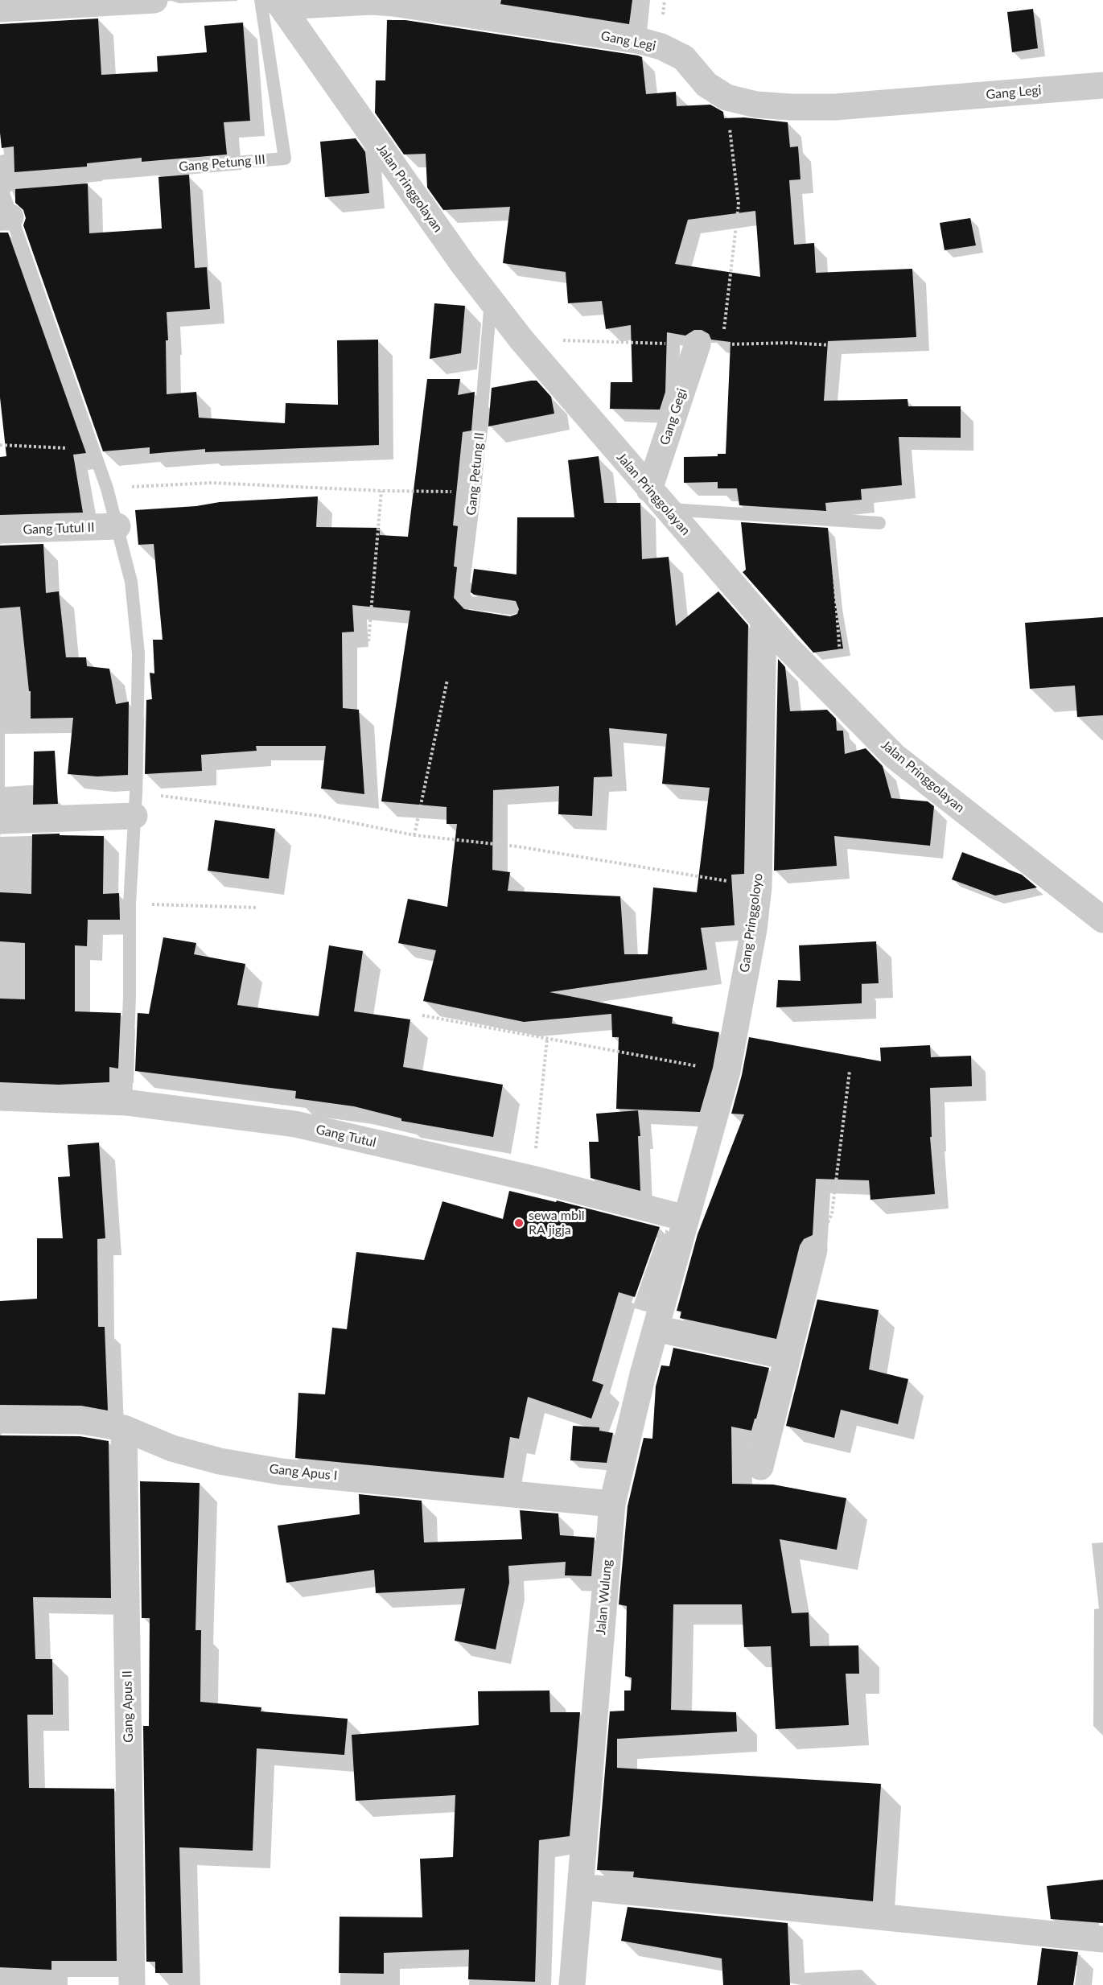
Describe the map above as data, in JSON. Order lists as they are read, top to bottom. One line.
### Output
{"streets":{"street":["Gang Legi","Jalan Pringgolayan","Gang Gegi","Gang Tutul II","Gang Pringgoloyo","Gang Tutul","Gang Apus I","Jalan Wulung","Gang Apus II"],"lane":["Gang Petung III","Gang Petung II"]},"crossings":[["Gang Legi","Gang Petung III"],["Gang Legi","Jalan Pringgolayan"],["Gang Petung III","Jalan Pringgolayan"],["Jalan Pringgolayan","Gang Gegi"],["Jalan Pringgolayan","Gang Petung II"],["Jalan Pringgolayan","Gang Pringgoloyo"],["Gang Pringgoloyo","Gang Tutul"],["Gang Pringgoloyo","Jalan Wulung"],["Gang Tutul","Jalan Wulung"],["Gang Apus I","Jalan Wulung"],["Gang Apus I","Gang Apus II"]],"places":["sewa mbil RA jigja"]}
